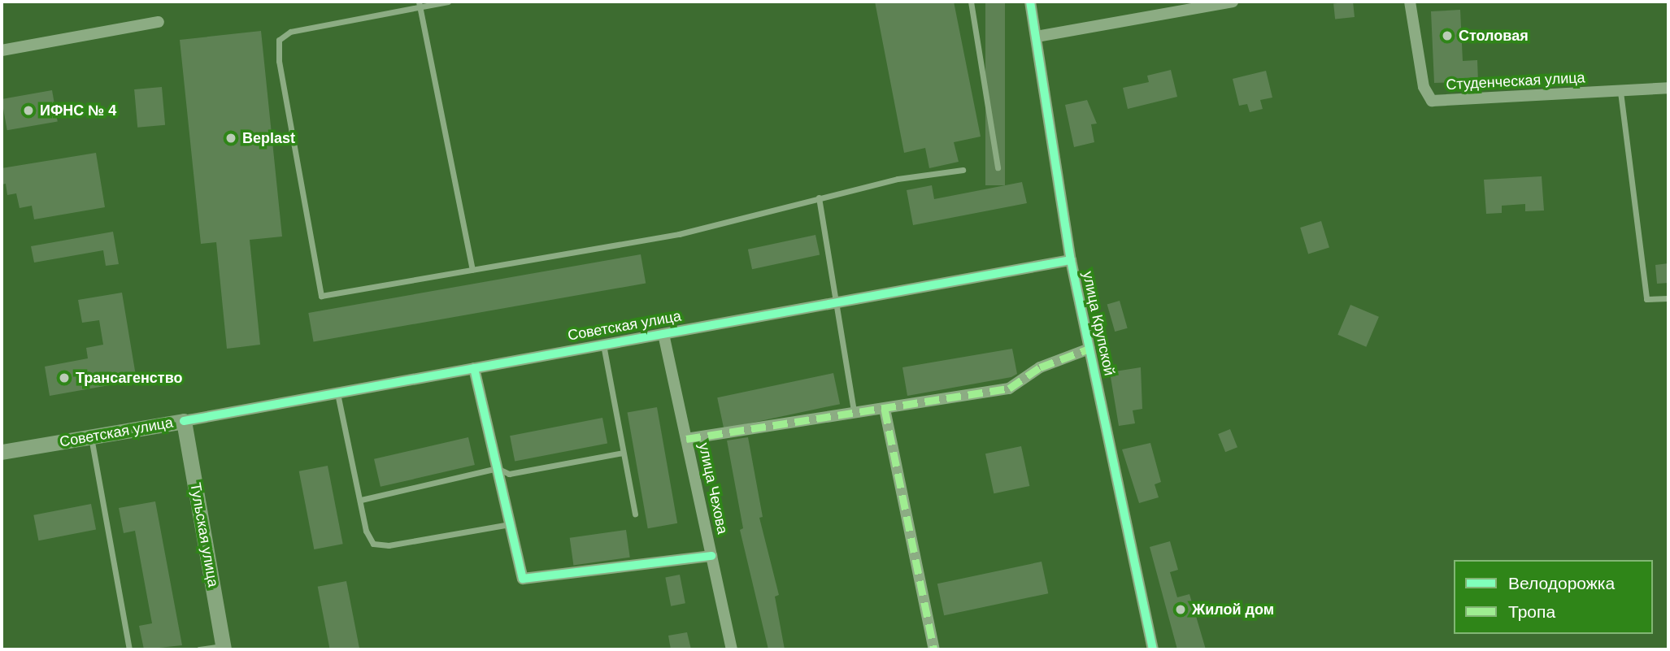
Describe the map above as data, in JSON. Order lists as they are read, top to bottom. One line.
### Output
{"streets":{"main road":["Советская улица","Тульская улица"],"street":["Студенческая улица","улица Крупской","улица Чехова"]},"crossings":[["улица Крупской","Советская улица"],["Советская улица","улица Чехова"],["Советская улица","Тульская улица"]],"places":["Столовая","ИФНС № 4","Beplast","Трансагенство","Жилой дом"],"legend":["Велодорожка","Тропа"]}
